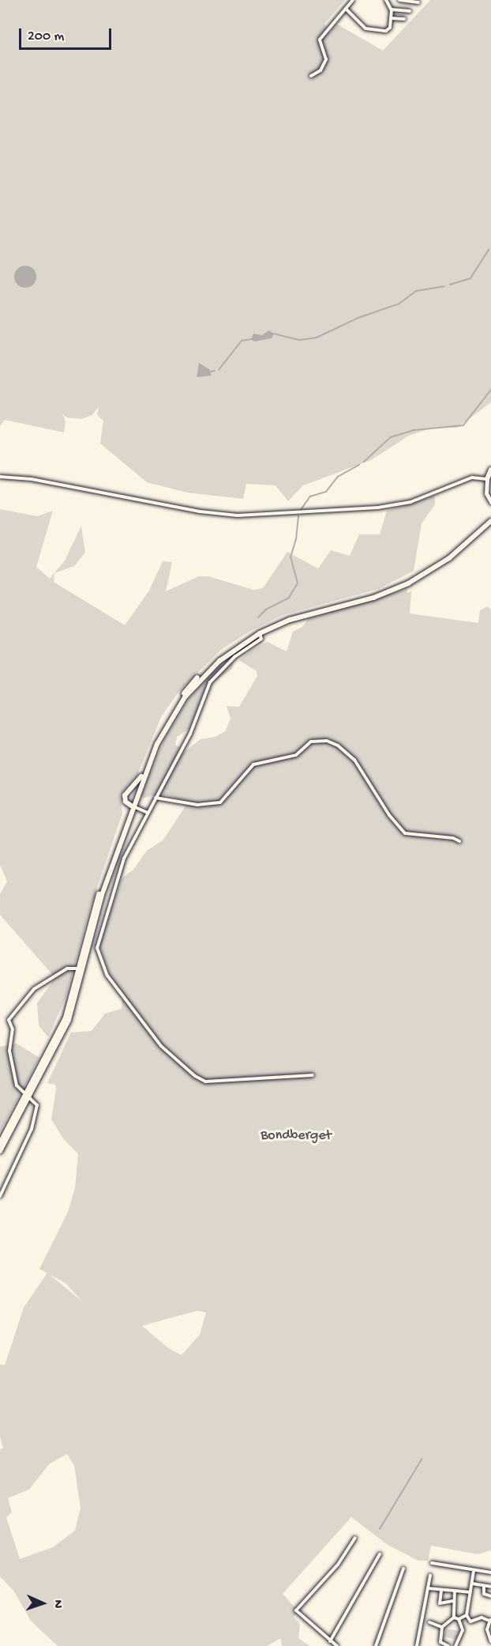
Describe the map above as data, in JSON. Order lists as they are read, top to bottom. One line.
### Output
{"parks":["Bondberget"],"scale_bar":"200 m","north":"right"}
